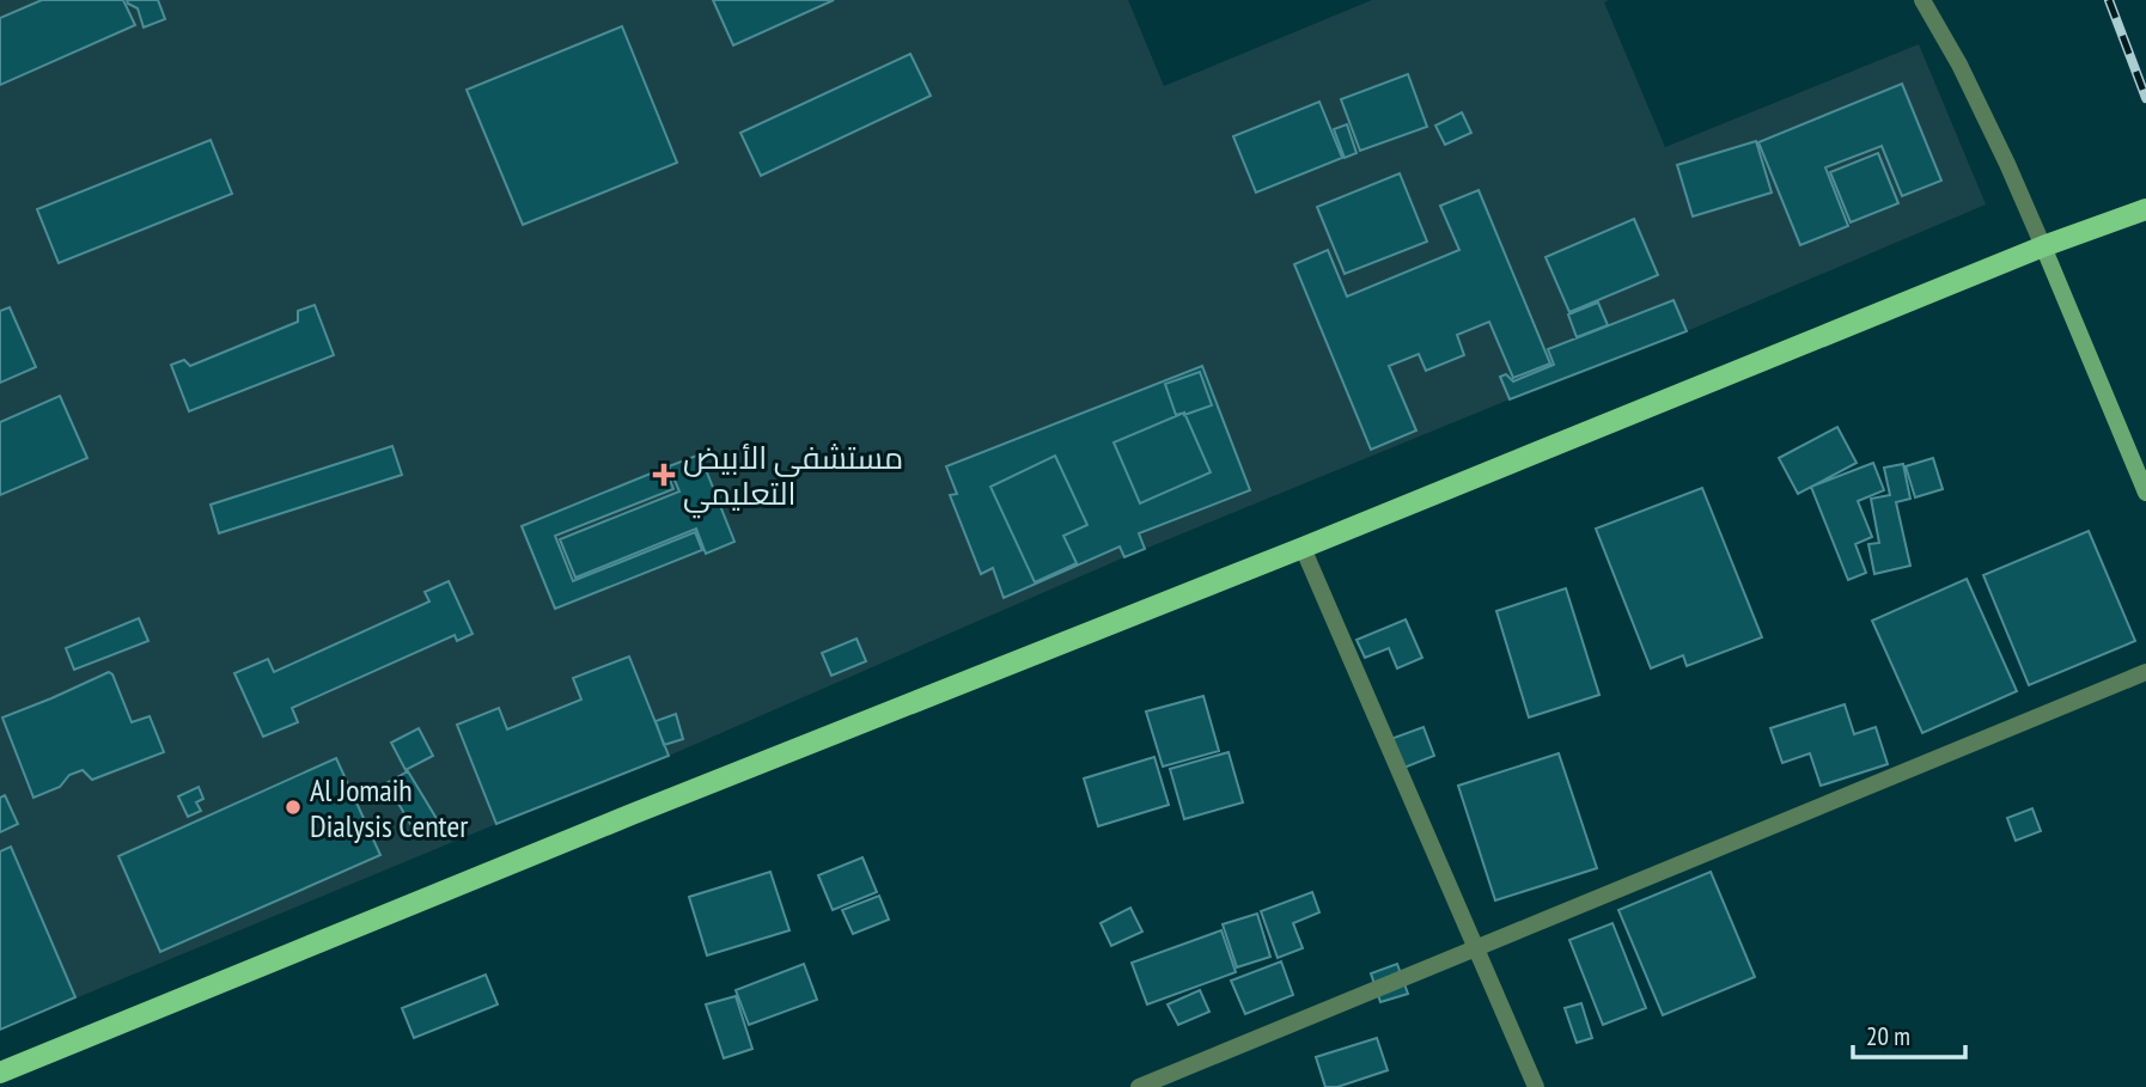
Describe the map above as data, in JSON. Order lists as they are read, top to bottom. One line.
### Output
{"places":{"health":["مستشفى الأبيض التعليمي"],"other":["Al Jomaih Dialysis Center"]},"scale_bar":"20 m"}
